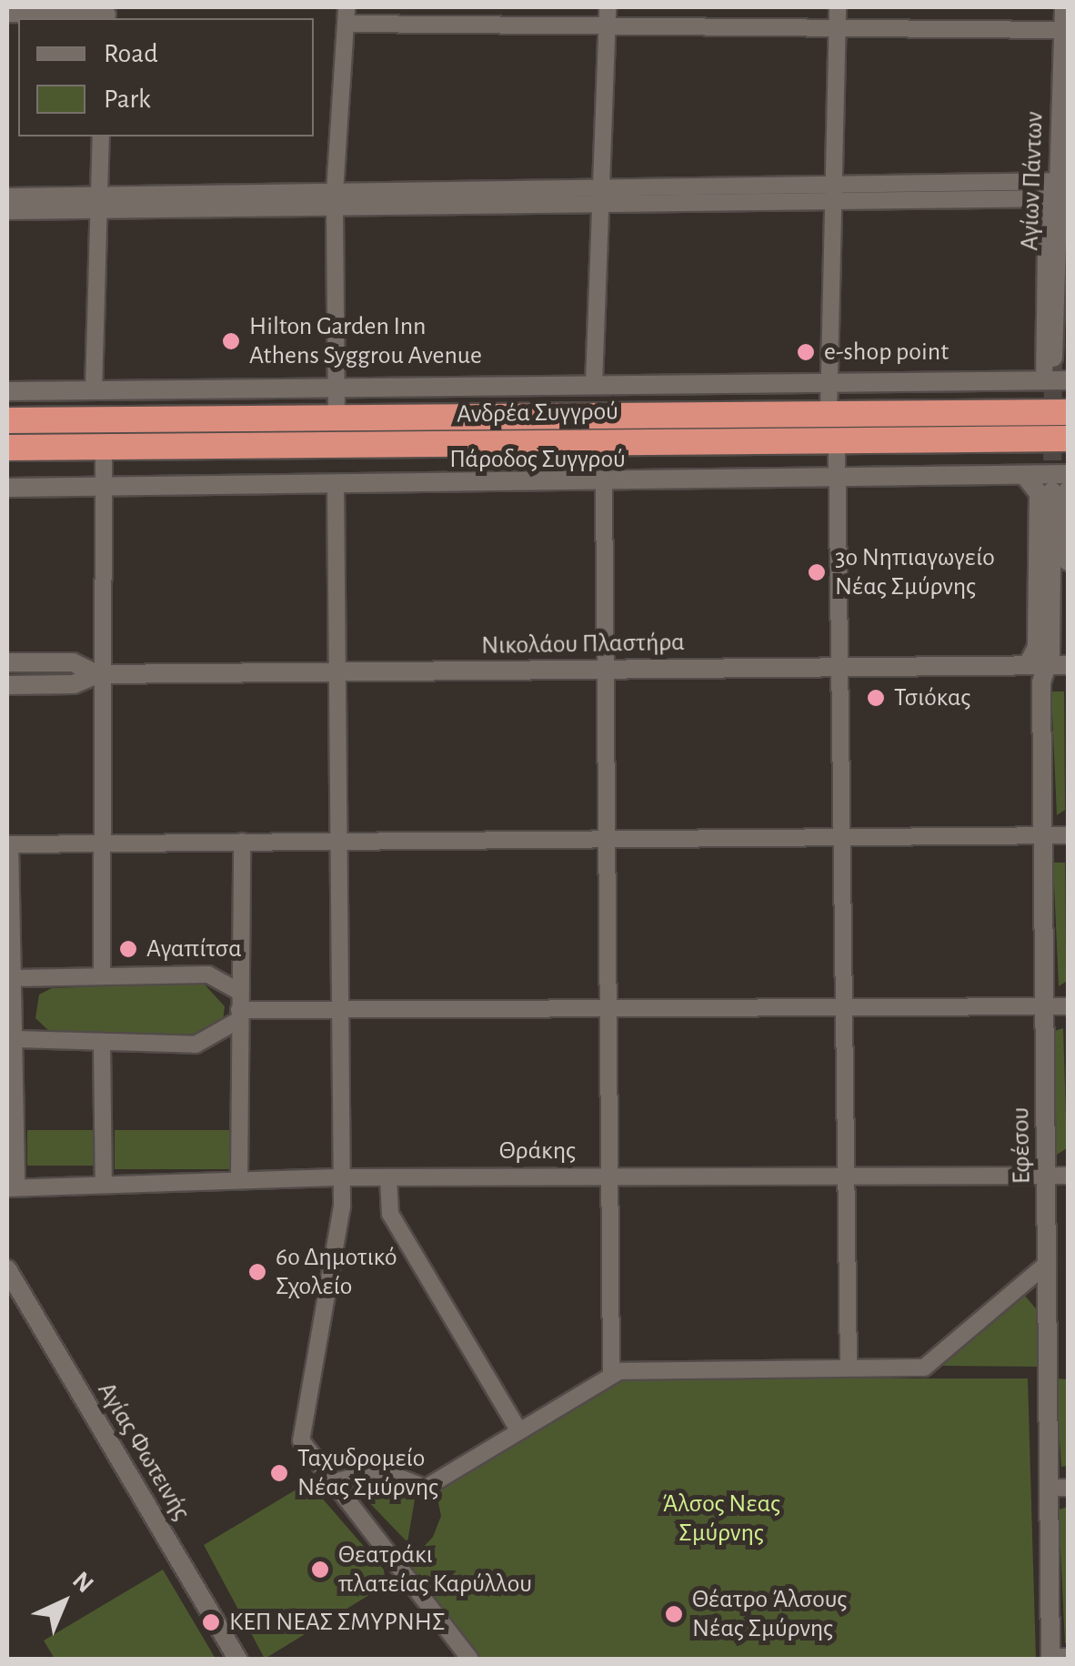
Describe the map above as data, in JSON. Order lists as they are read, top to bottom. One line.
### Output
{"streets":{"highway":["Ανδρέα Συγγρού"],"street":["Αγίων Πάντων","Πάροδος Συγγρού","Νικολάου Πλαστήρα","Εφέσου","Θράκης","Αγίας Φωτεινής"]},"crossings":[["Νικολάου Πλαστήρα","Εφέσου"],["Εφέσου","Θράκης"]],"parks":["Άλσος Νεας Σμύρνης"],"places":["Hilton Garden Inn Athens Syggrou Avenue","e-shop point","3ο Νηπιαγωγείο Νέας Σμύρνης","Τσιόκας","Αγαπίτσα","6ο Δημοτικό Σχολείο","Ταχυδρομείο Νέας Σμύρνης","Θεατράκι πλατείας Καρύλλου","Θέατρο Άλσους Νέας Σμύρνης","ΚΕΠ ΝΕΑΣ ΣΜΥΡΝΗΣ"],"legend":["Road","Park"],"north":"top right"}
